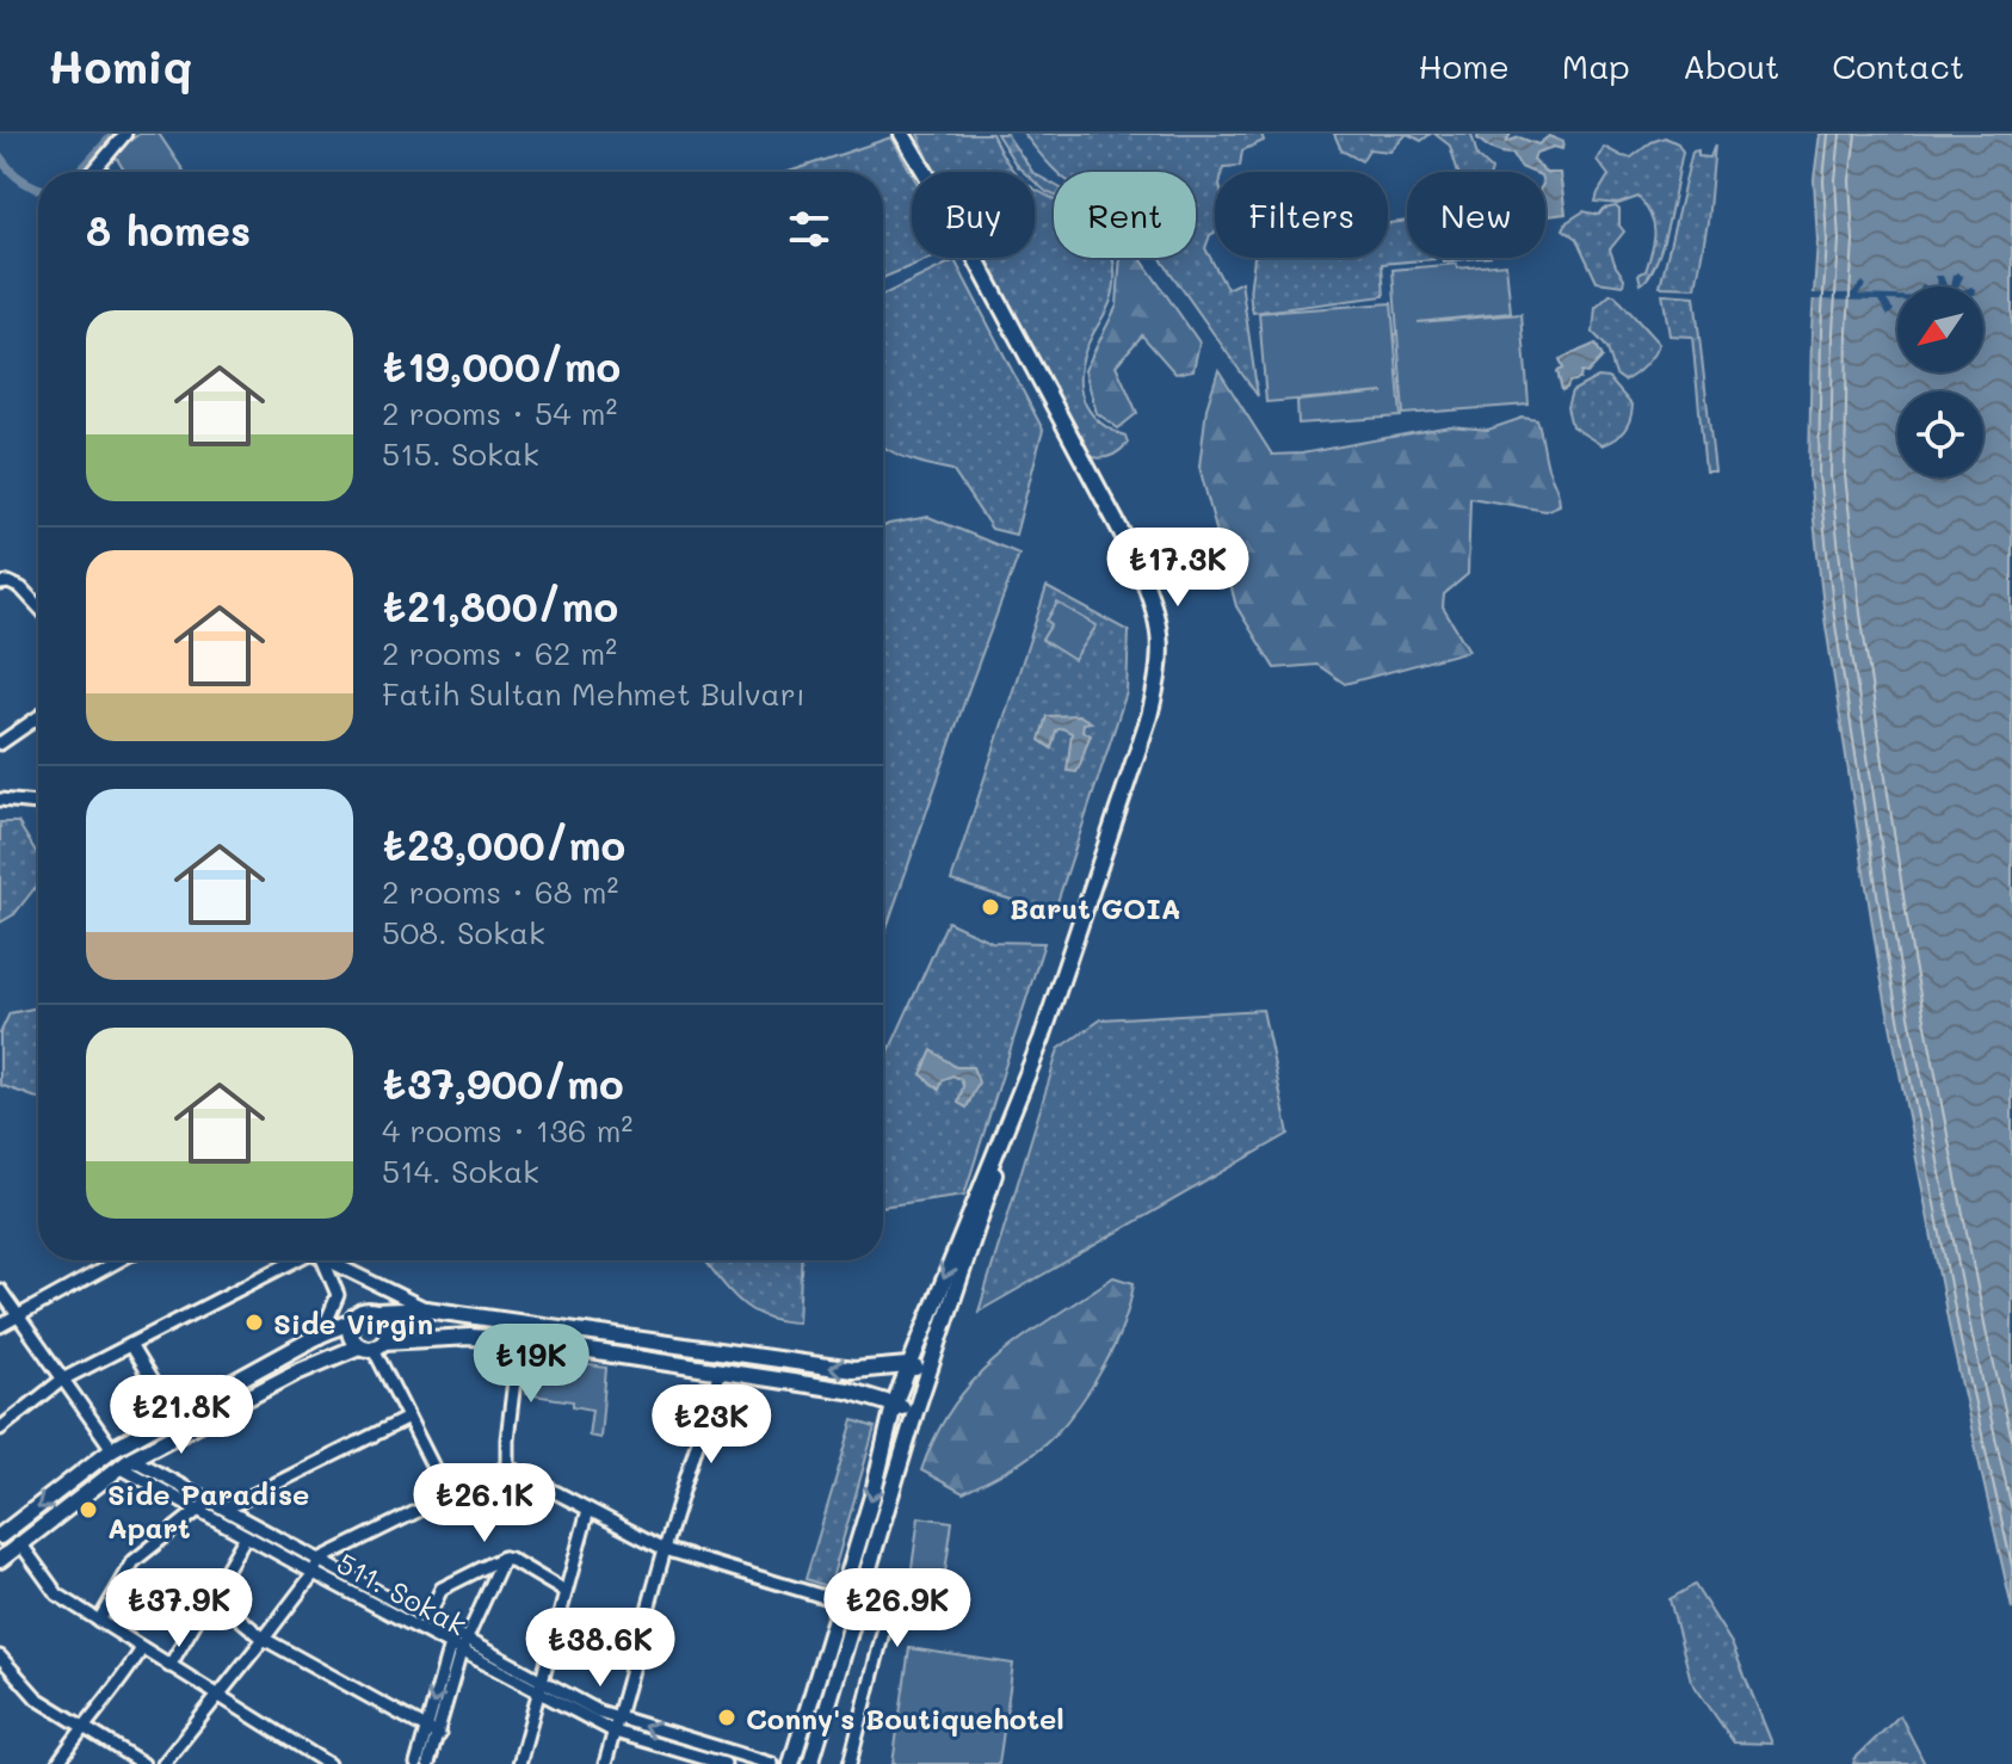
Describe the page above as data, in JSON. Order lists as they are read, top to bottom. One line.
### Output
{"streets":{"street":["511. Sokak"]},"places":["Barut GOIA","Side Virgin","Side Paradise Apart","Conny's Boutiquehotel"],"north":"bottom left","page":{"header":"Homiq","nav":["Home","Map","About","Contact"],"chip":["Buy","Rent","Filters","New"],"heading":"8 homes","list":[{"name":"₺19,000/mo","note":"2 rooms · 54 m² · 515. Sokak"},{"name":"₺21,800/mo","note":"2 rooms · 62 m² · Fatih Sultan Mehmet Bulvarı"},{"name":"₺23,000/mo","note":"2 rooms · 68 m² · 508. Sokak"},{"name":"₺37,900/mo","note":"4 rooms · 136 m² · 514. Sokak"}],"price":["₺17.3K","₺19K","₺21.8K","₺23K","₺26.1K","₺37.9K","₺26.9K","₺38.6K"]}}
